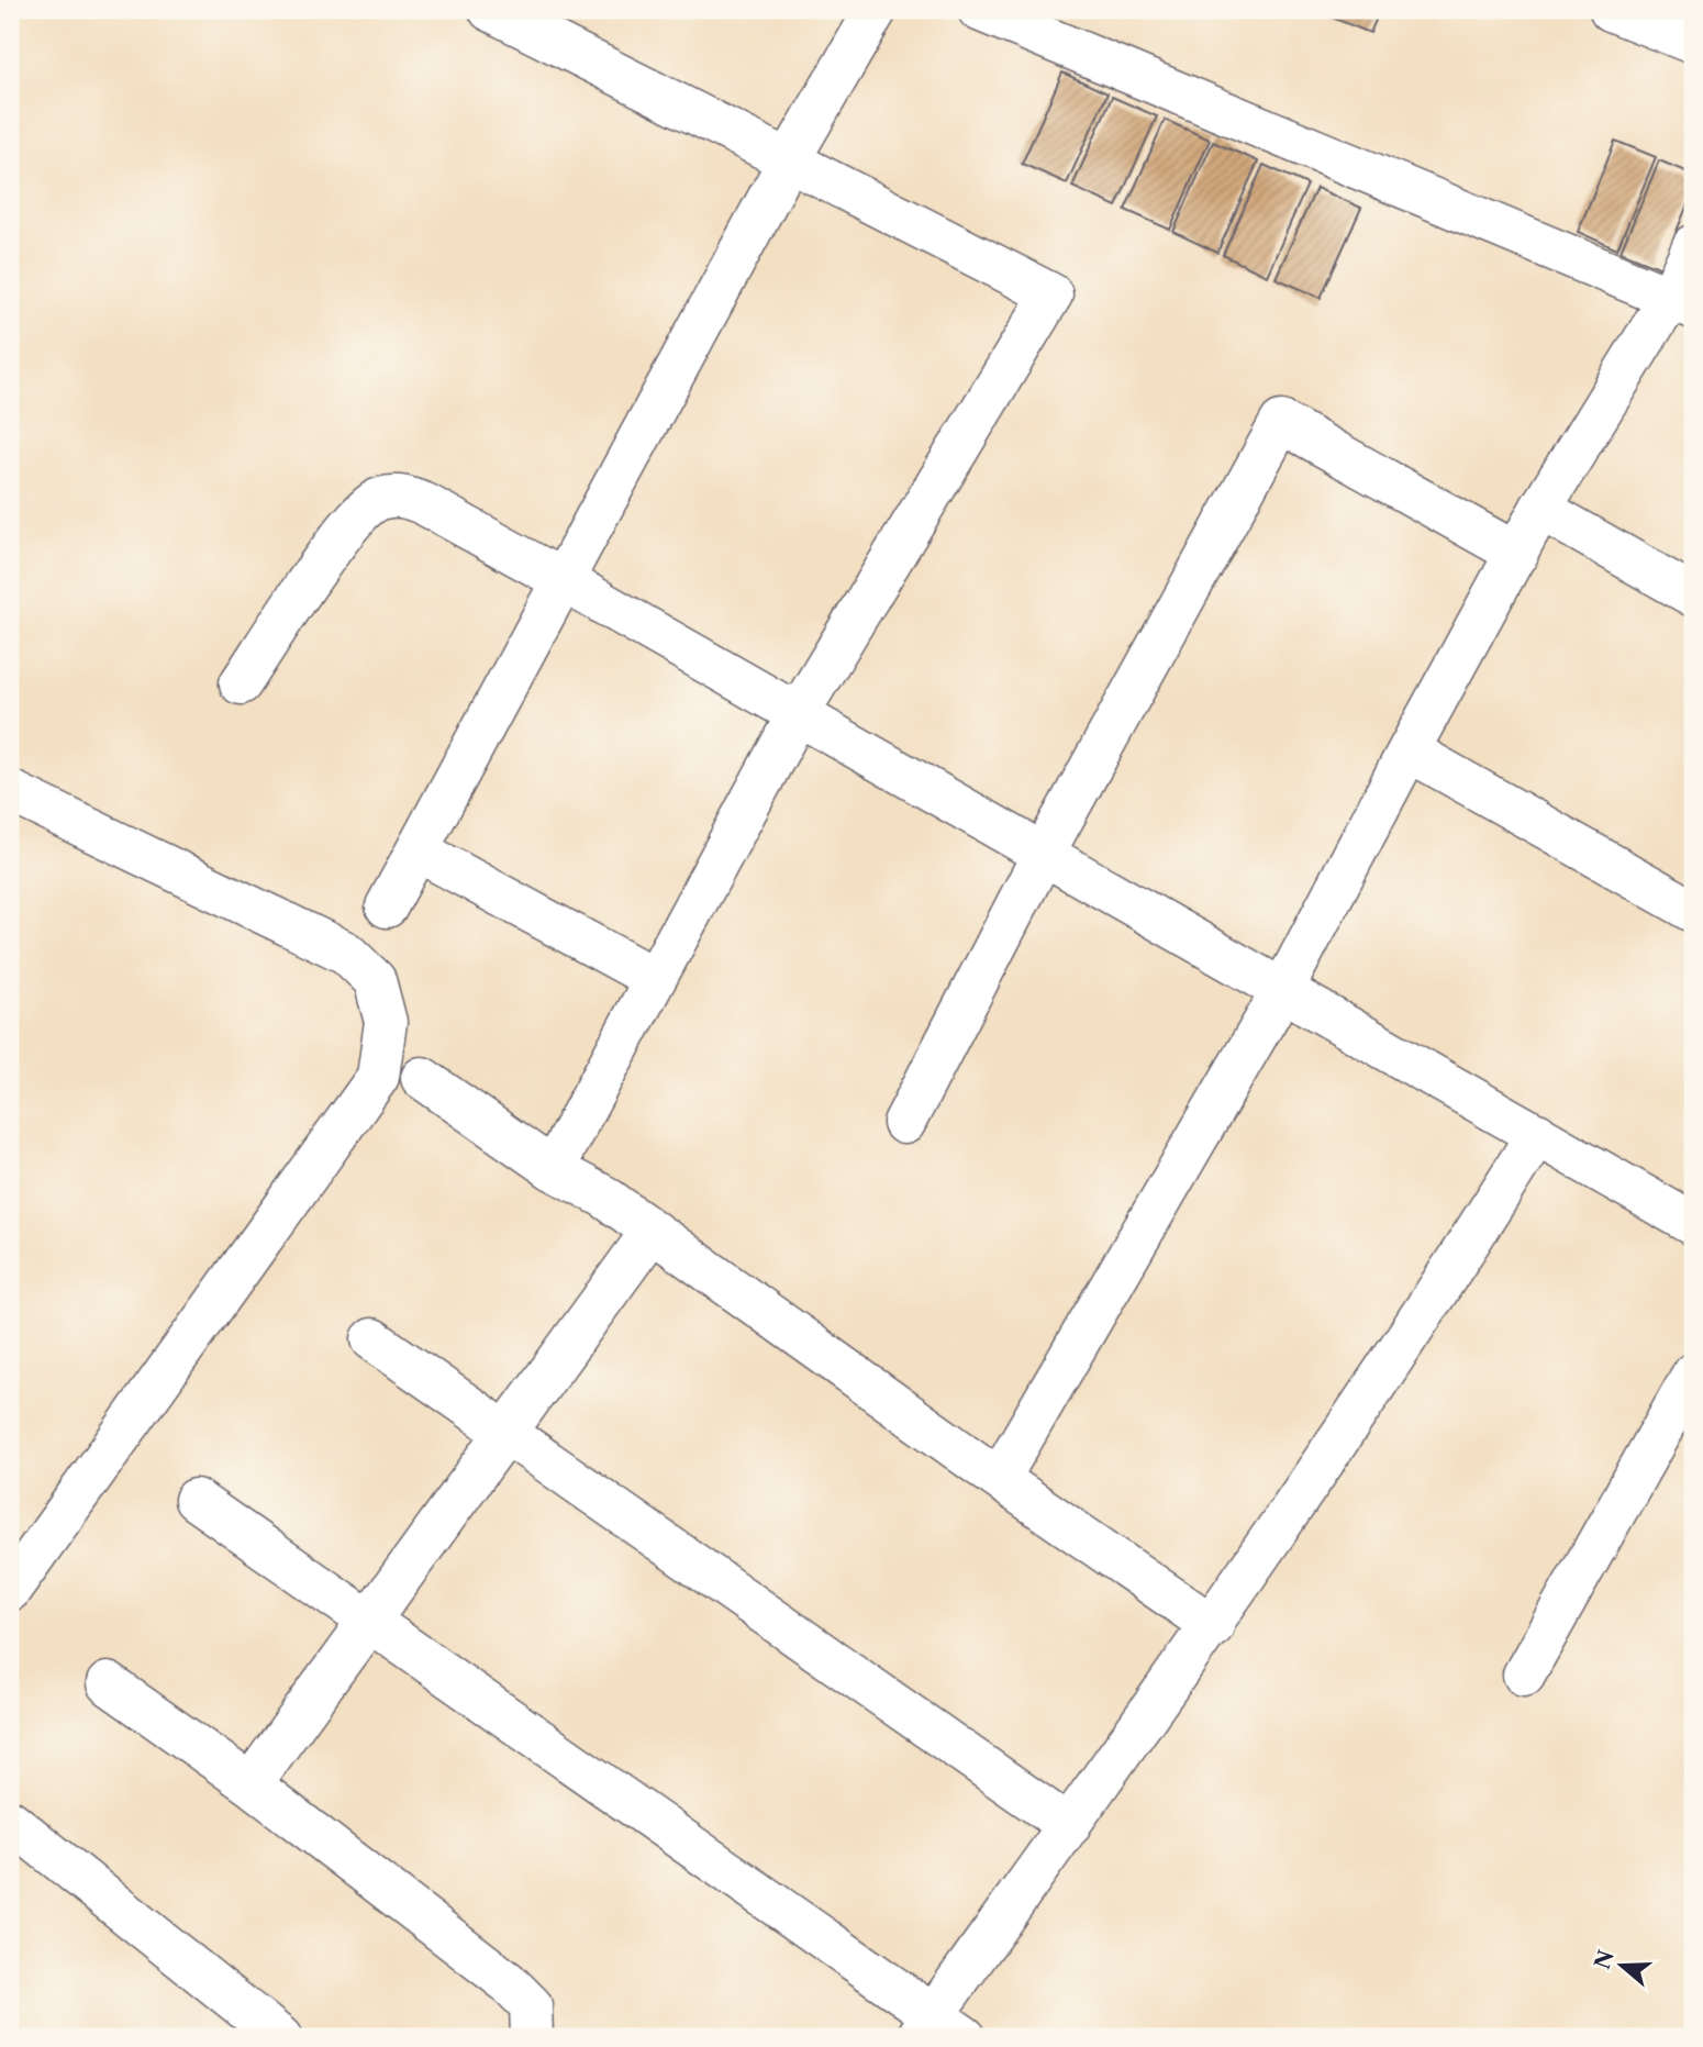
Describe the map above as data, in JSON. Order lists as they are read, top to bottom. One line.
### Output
{"north":"left"}
